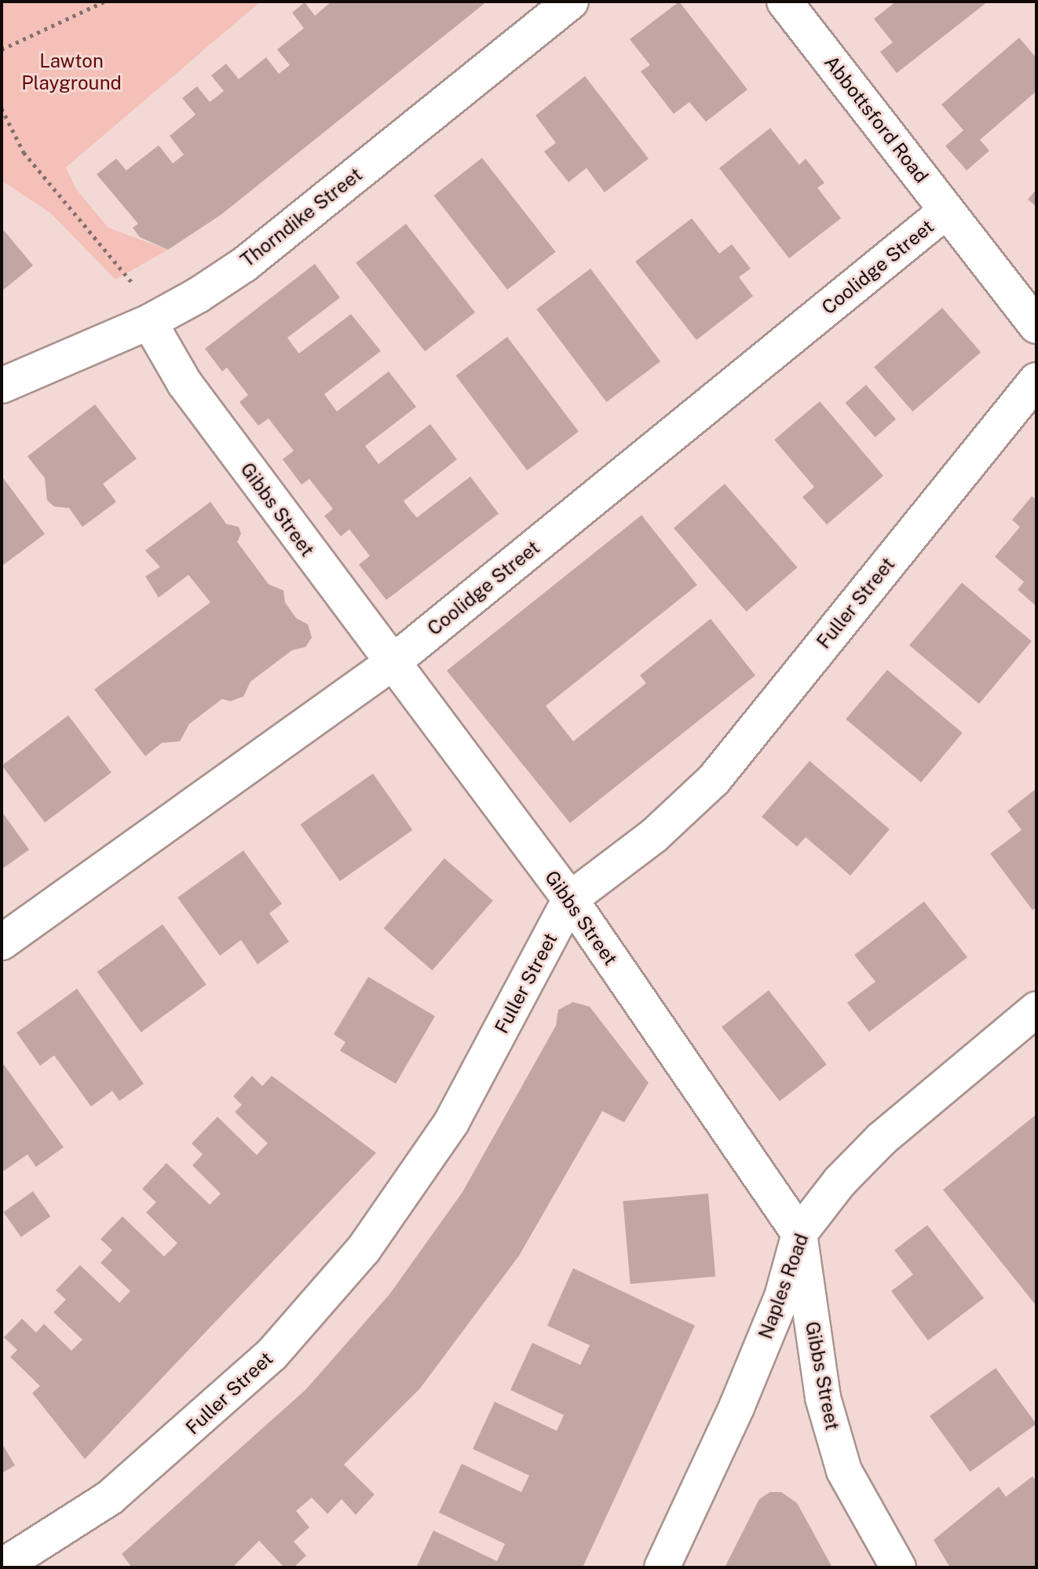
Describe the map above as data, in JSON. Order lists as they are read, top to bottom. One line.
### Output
{"streets":{"street":["Abbottsford Road","Thorndike Street","Coolidge Street","Gibbs Street","Fuller Street","Naples Road"]},"crossings":[["Abbottsford Road","Coolidge Street"],["Thorndike Street","Gibbs Street"],["Coolidge Street","Gibbs Street"],["Gibbs Street","Fuller Street"],["Gibbs Street","Naples Road"]],"parks":["Lawton Playground"]}
